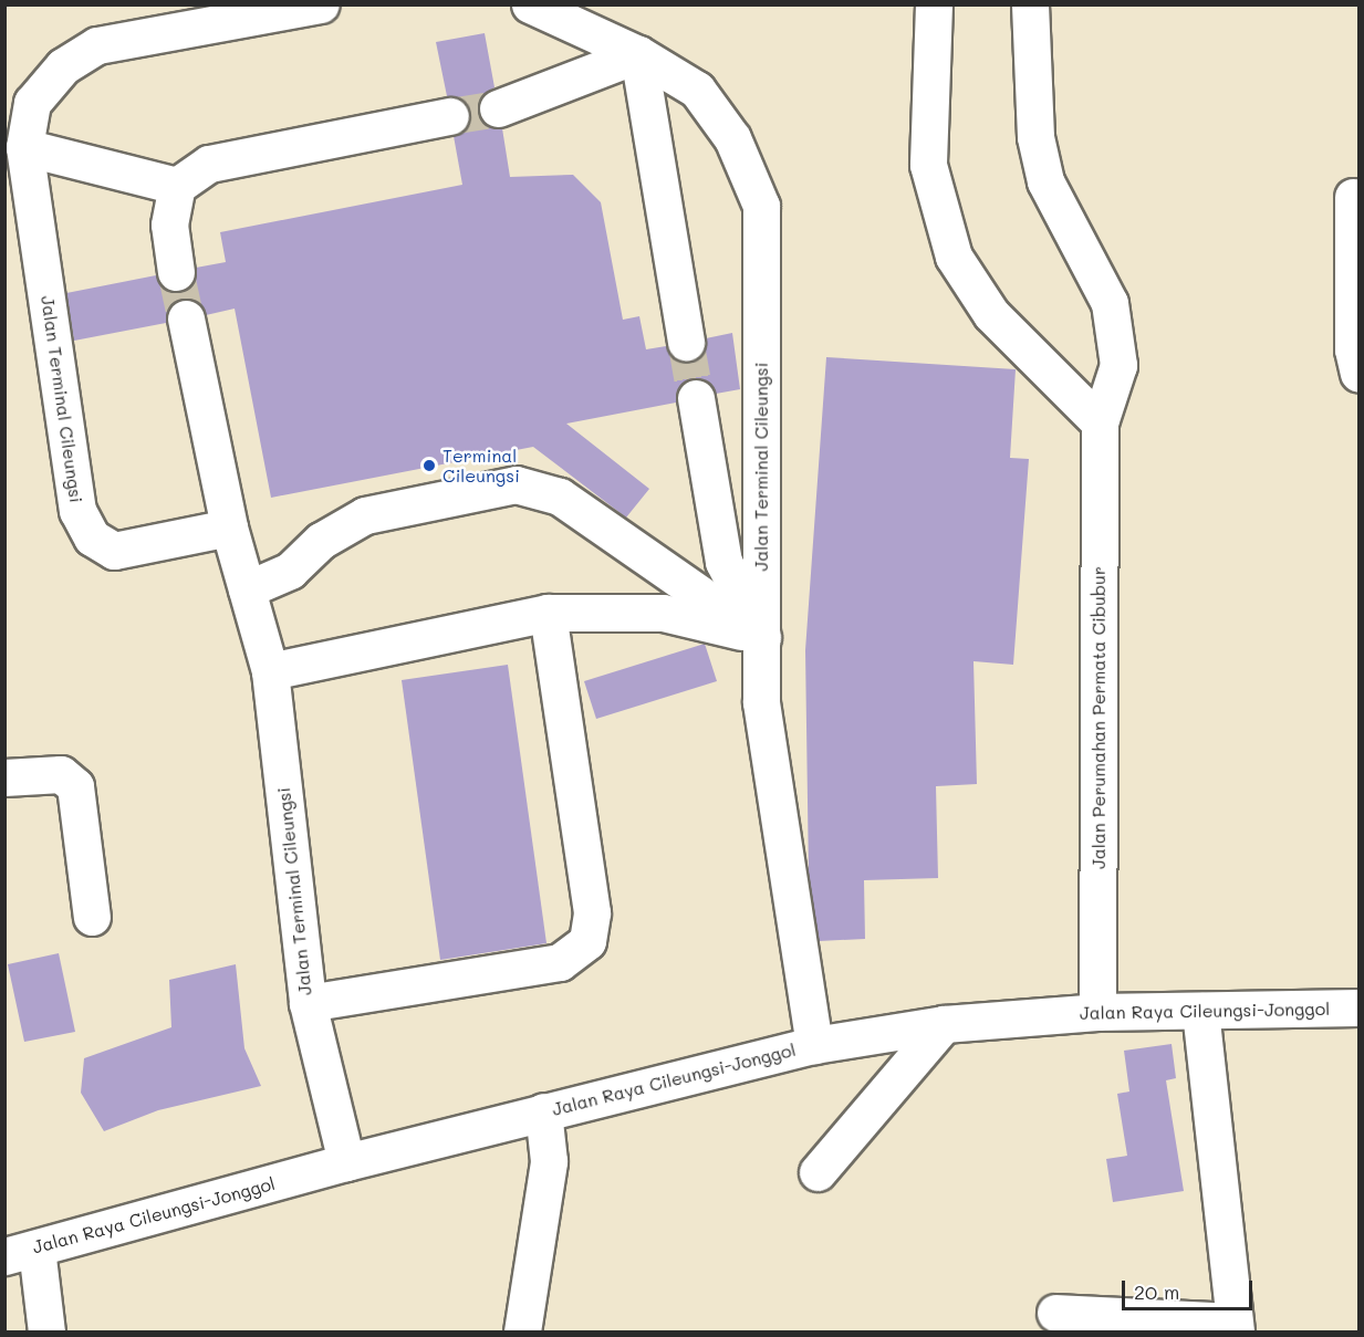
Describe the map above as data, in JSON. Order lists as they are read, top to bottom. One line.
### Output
{"streets":{"street":["Jalan Terminal Cileungsi","Jalan Perumahan Permata Cibubur","Jalan Raya Cileungsi-Jonggol"]},"crossings":[["Jalan Terminal Cileungsi","Jalan Raya Cileungsi-Jonggol"],["Jalan Perumahan Permata Cibubur","Jalan Raya Cileungsi-Jonggol"]],"places":["Terminal Cileungsi"],"scale_bar":"20 m"}
